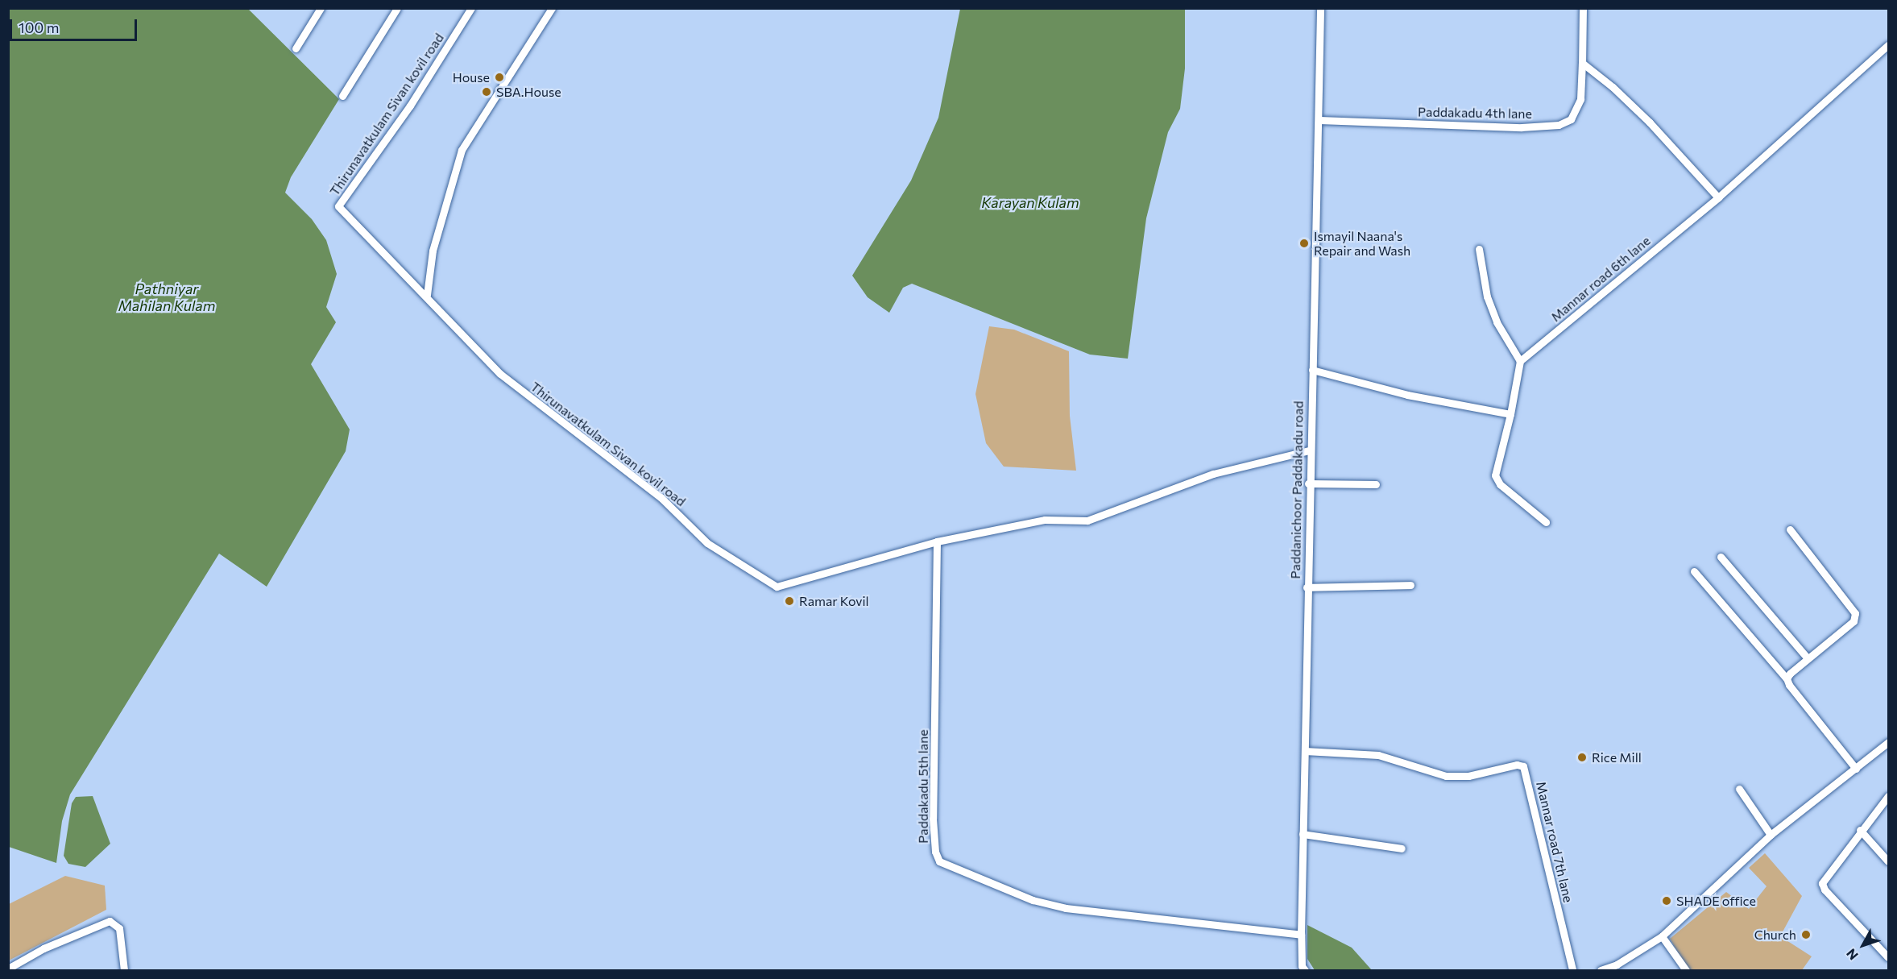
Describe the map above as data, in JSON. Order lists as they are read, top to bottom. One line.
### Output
{"streets":{"street":["Paddakadu 4th lane","Thirunavatkulam Sivan kovil road","Mannar road 6th lane","Paddanichoor Paddakadu road","Paddakadu 5th lane","Mannar road 7th lane"]},"crossings":[["Paddakadu 4th lane","Paddanichoor Paddakadu road"],["Thirunavatkulam Sivan kovil road","Paddanichoor Paddakadu road"],["Thirunavatkulam Sivan kovil road","Paddakadu 5th lane"],["Paddanichoor Paddakadu road","Paddakadu 5th lane"],["Paddanichoor Paddakadu road","Mannar road 7th lane"]],"water":["Karayan Kulam","Pathniyar Mahilan Kulam"],"places":["House","SBA.House","Ismayil Naana's Repair and Wash","Ramar Kovil","Rice Mill","SHADE office","Church"],"scale_bar":"100 m","north":"bottom left"}
